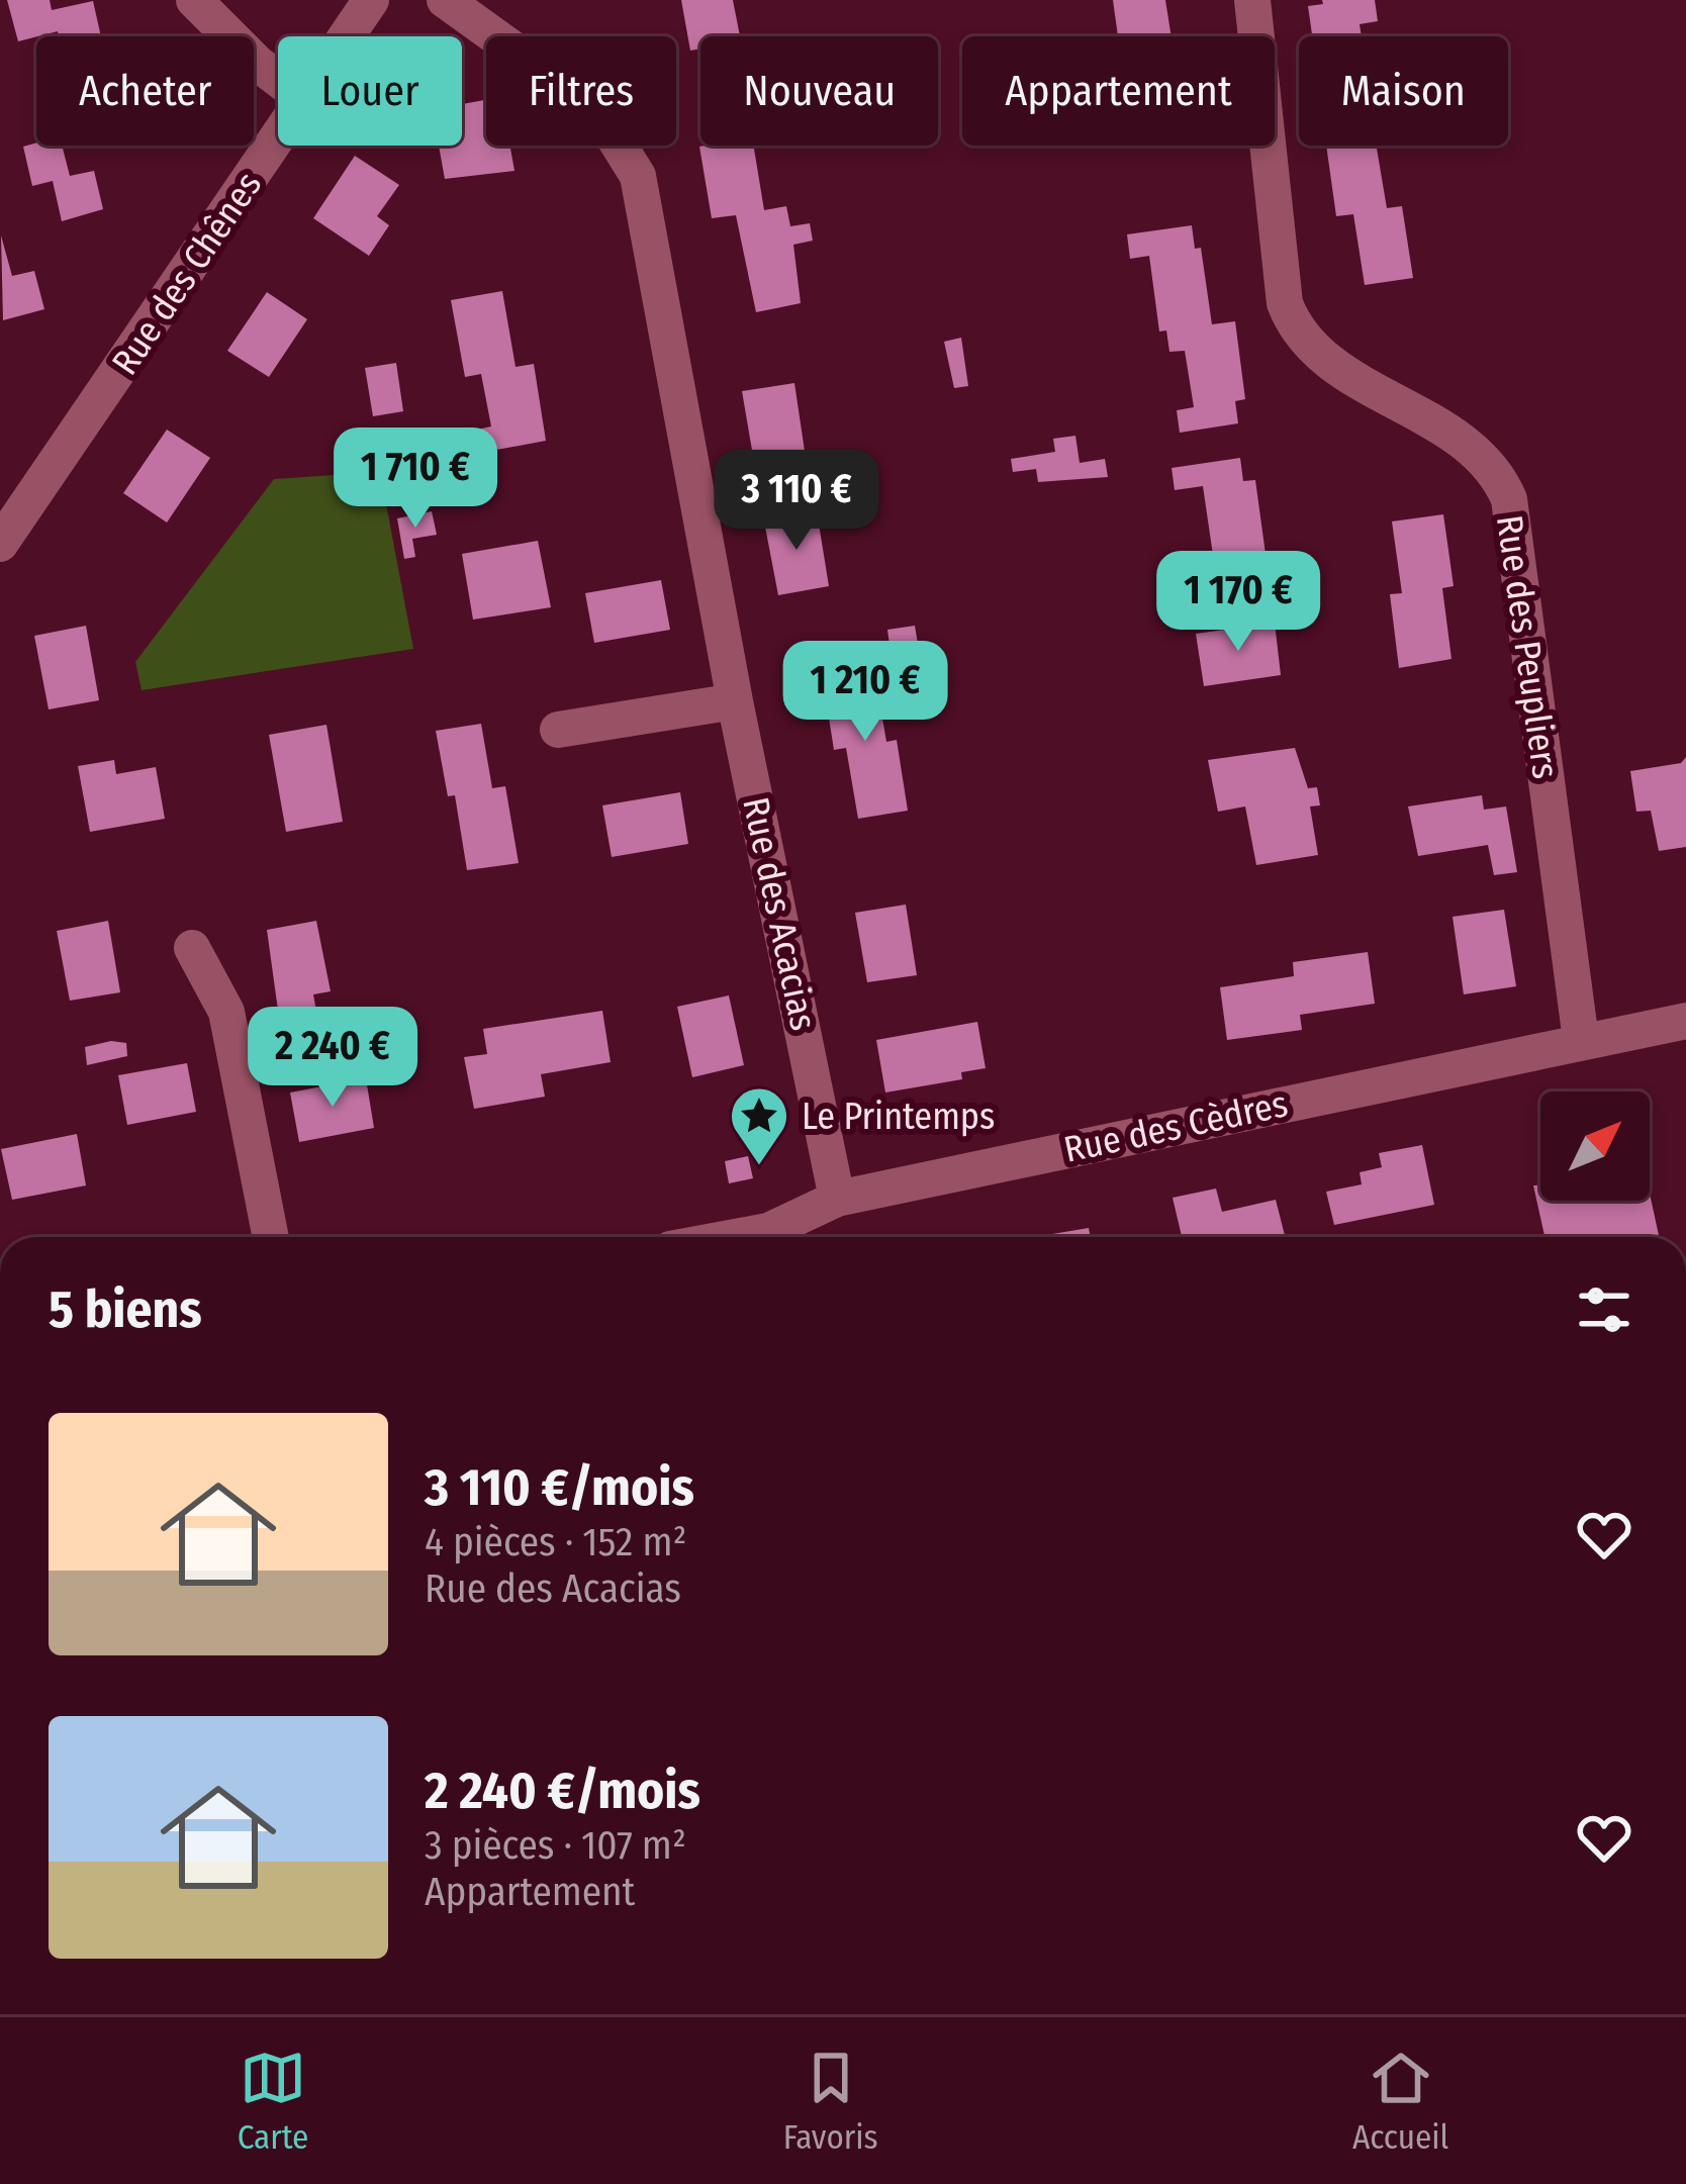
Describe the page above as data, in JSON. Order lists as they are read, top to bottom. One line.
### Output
{"streets":{"street":["Rue des Chênes","Rue des Peupliers","Rue des Acacias","Rue des Cèdres"]},"crossings":[["Rue des Peupliers","Rue des Cèdres"],["Rue des Acacias","Rue des Cèdres"]],"places":{"place":["Le Printemps"]},"north":"top right","page":{"chip":["Acheter","Louer","Filtres","Nouveau","Appartement","Maison"],"price":["1 710 €","3 110 €","1 170 €","1 210 €","2 240 €"],"heading":"5 biens","list":[{"name":"3 110 €/mois","note":"4 pièces · 152 m² · Rue des Acacias"},{"name":"2 240 €/mois","note":"3 pièces · 107 m² · Appartement"}],"tabs":["Carte","Favoris","Accueil"]}}
